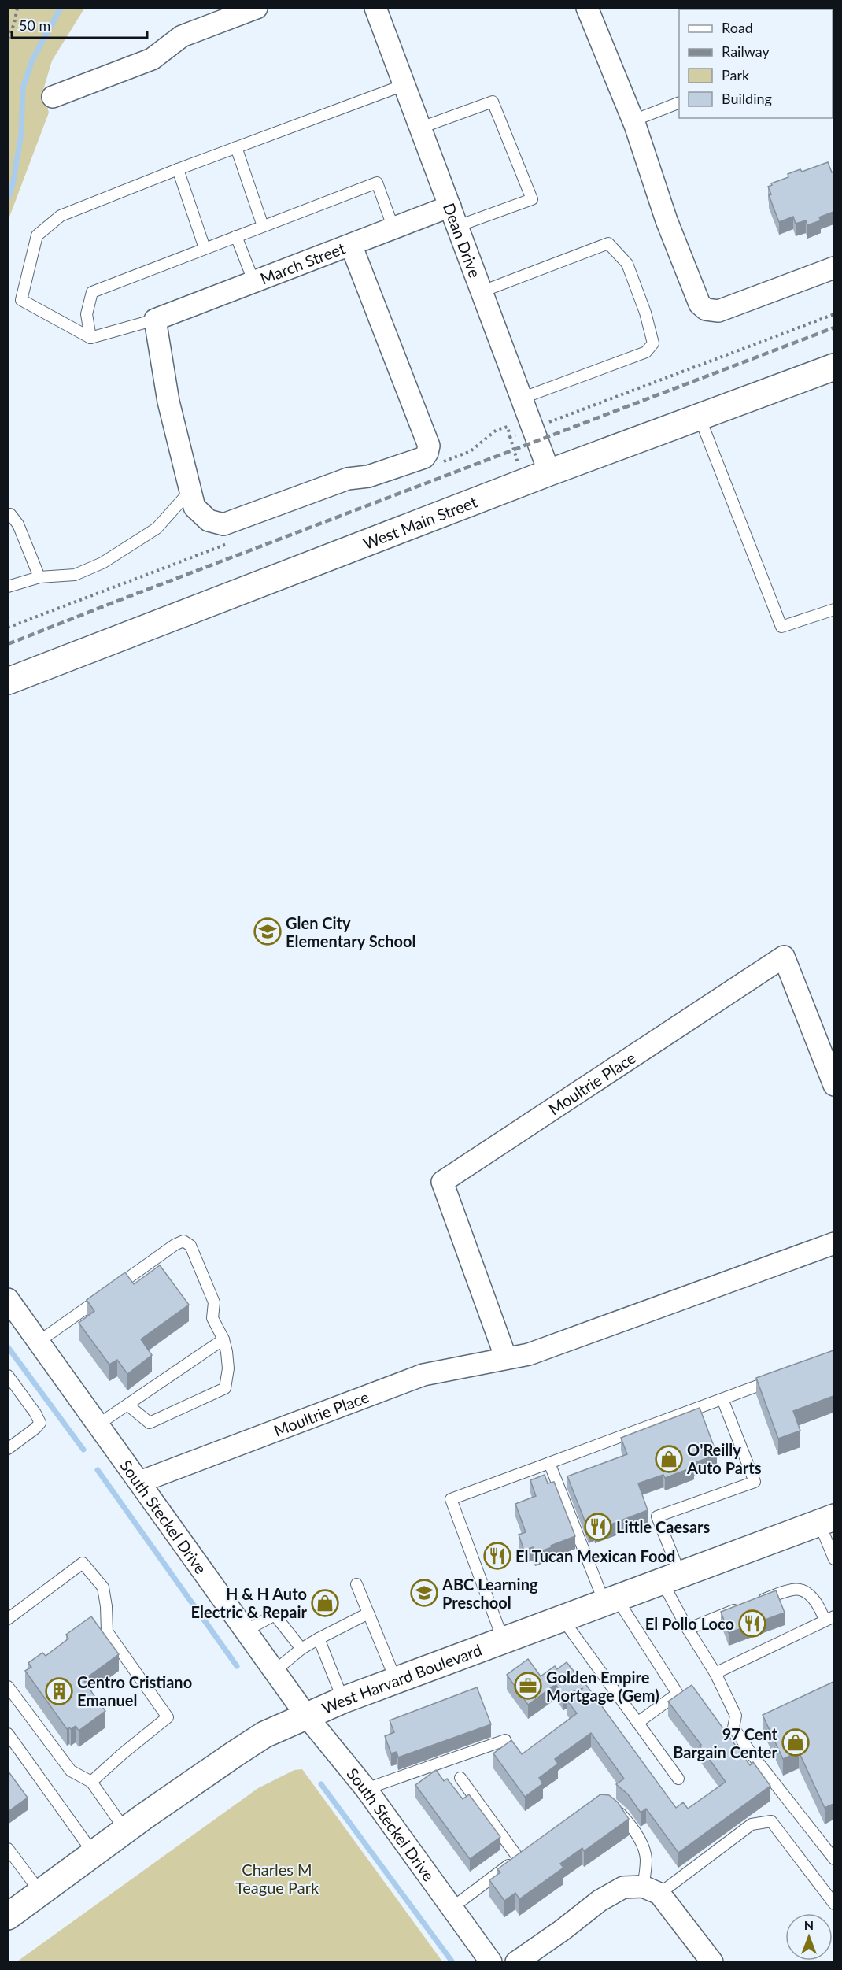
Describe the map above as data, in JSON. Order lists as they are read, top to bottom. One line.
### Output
{"streets":{"main road":["West Main Street","West Harvard Boulevard"],"street":["Dean Drive","March Street","Moultrie Place","South Steckel Drive"]},"crossings":[["Dean Drive","March Street"],["Dean Drive","West Main Street"],["Moultrie Place","South Steckel Drive"],["South Steckel Drive","West Harvard Boulevard"]],"parks":["Charles M Teague Park"],"places":{"school or university":["Glen City Elementary School","ABC Learning Preschool"],"shop":["O'Reilly Auto Parts","H & H Auto Electric & Repair","97 Cent Bargain Center"],"restaurant":["Little Caesars","El Tucan Mexican Food","El Pollo Loco"],"office":["Golden Empire Mortgage (Gem)"],"building":["Centro Cristiano Emanuel"]},"legend":["Road","Railway","Park","Building"],"scale_bar":"50 m","north":"top"}
